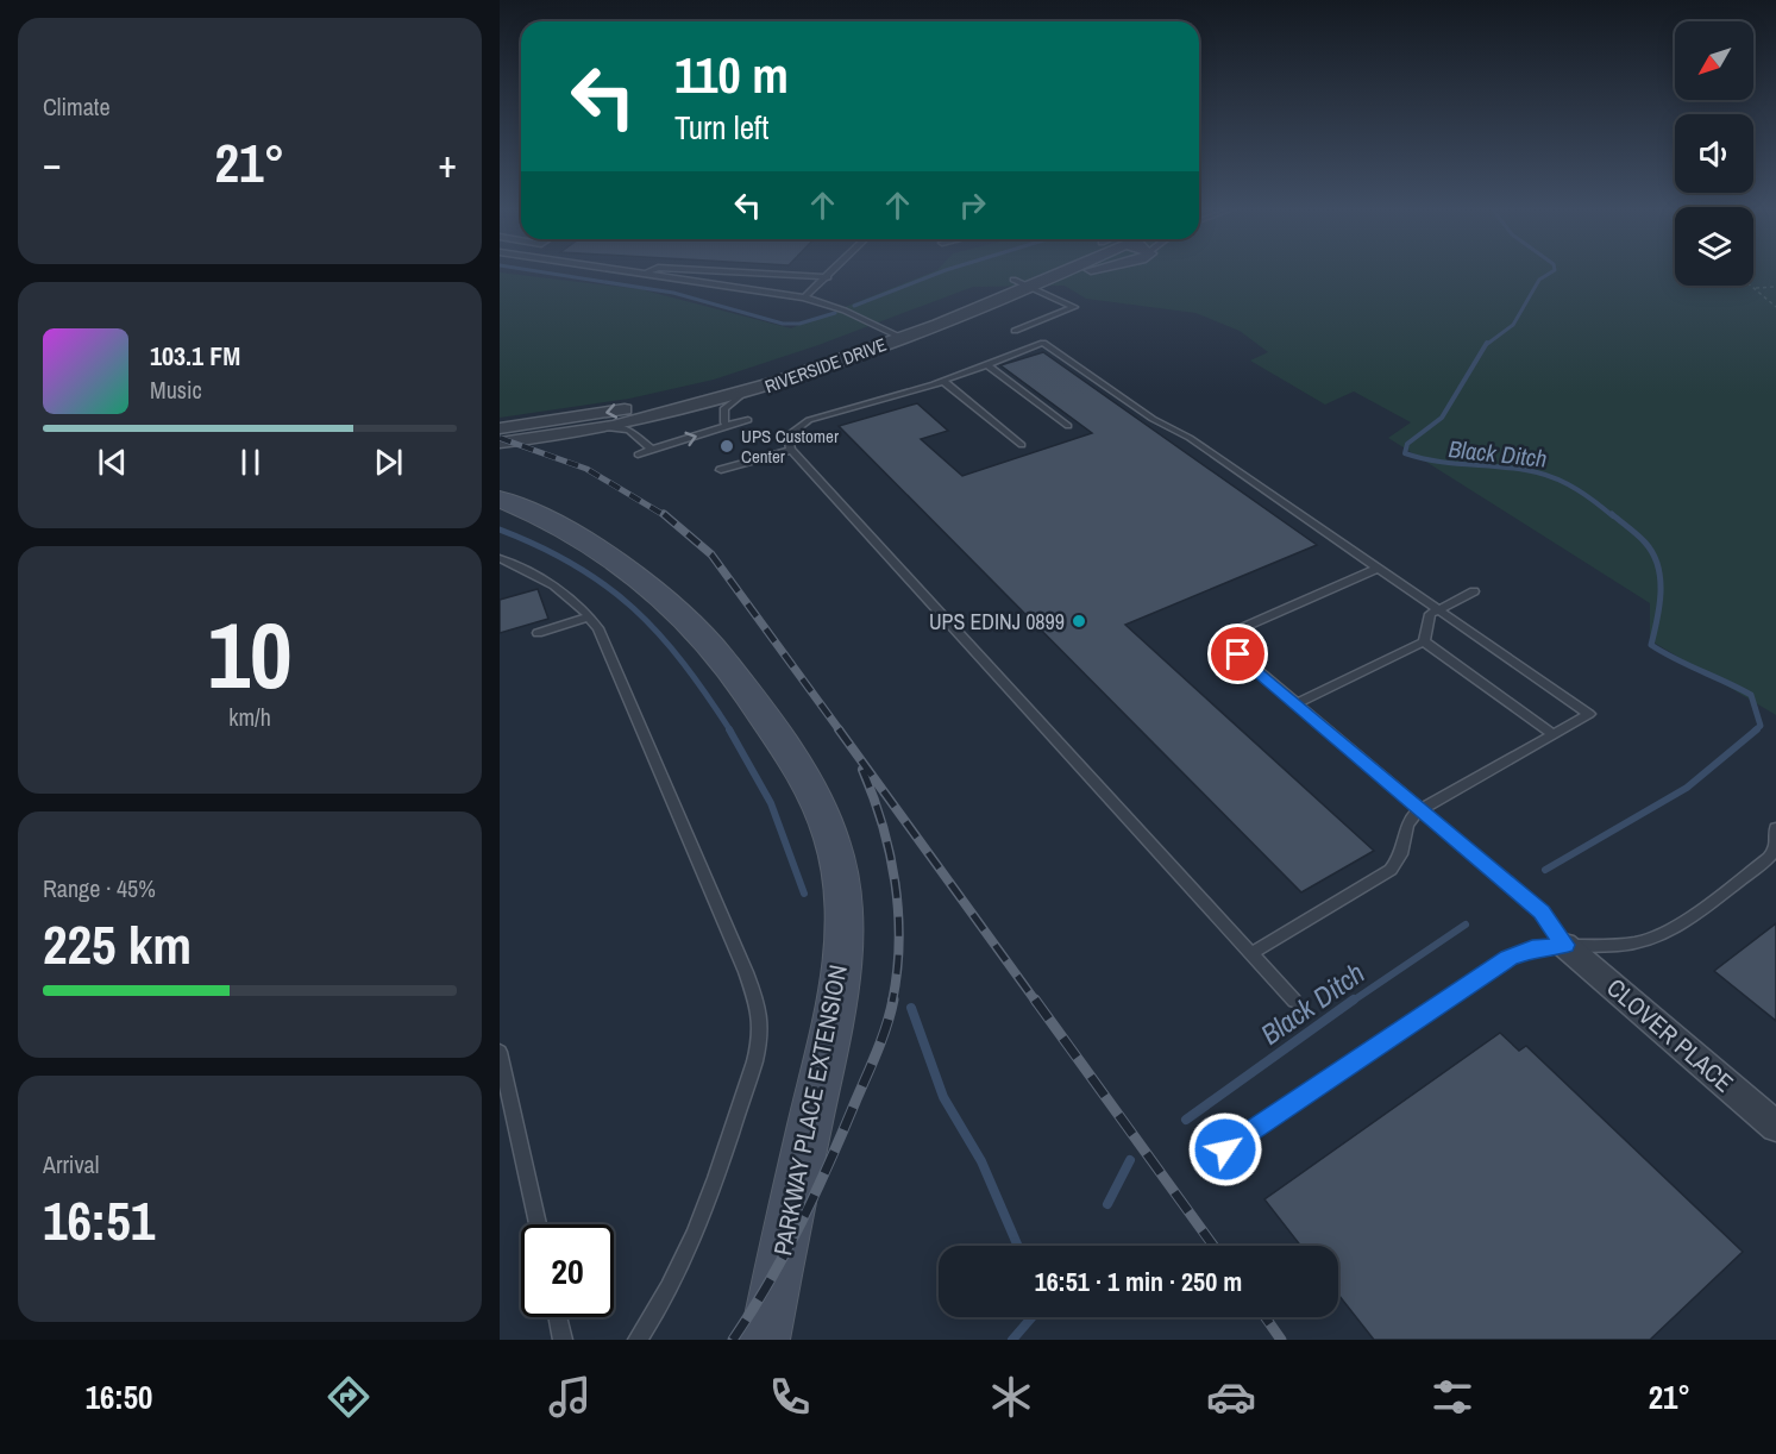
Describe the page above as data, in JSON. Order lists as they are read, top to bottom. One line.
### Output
{"streets":{"main road":["PARKWAY PLACE EXTENSION"],"street":["RIVERSIDE DRIVE","CLOVER PLACE"]},"water":["Black Ditch"],"places":["UPS Customer Center","UPS EDINJ 0899"],"north":"bottom left","page":{"tile":["Climate",["10","km/h"],["Range · 45%","225 km"],["Arrival","16:51"]],"turn":["110 m","Turn left"],"heat":["−","21°","+"],"song":["103.1 FM","Music"],"limit":"20","trip":"16:51 · 1 min · 250 m","tabs":["16:50","21°"]}}
